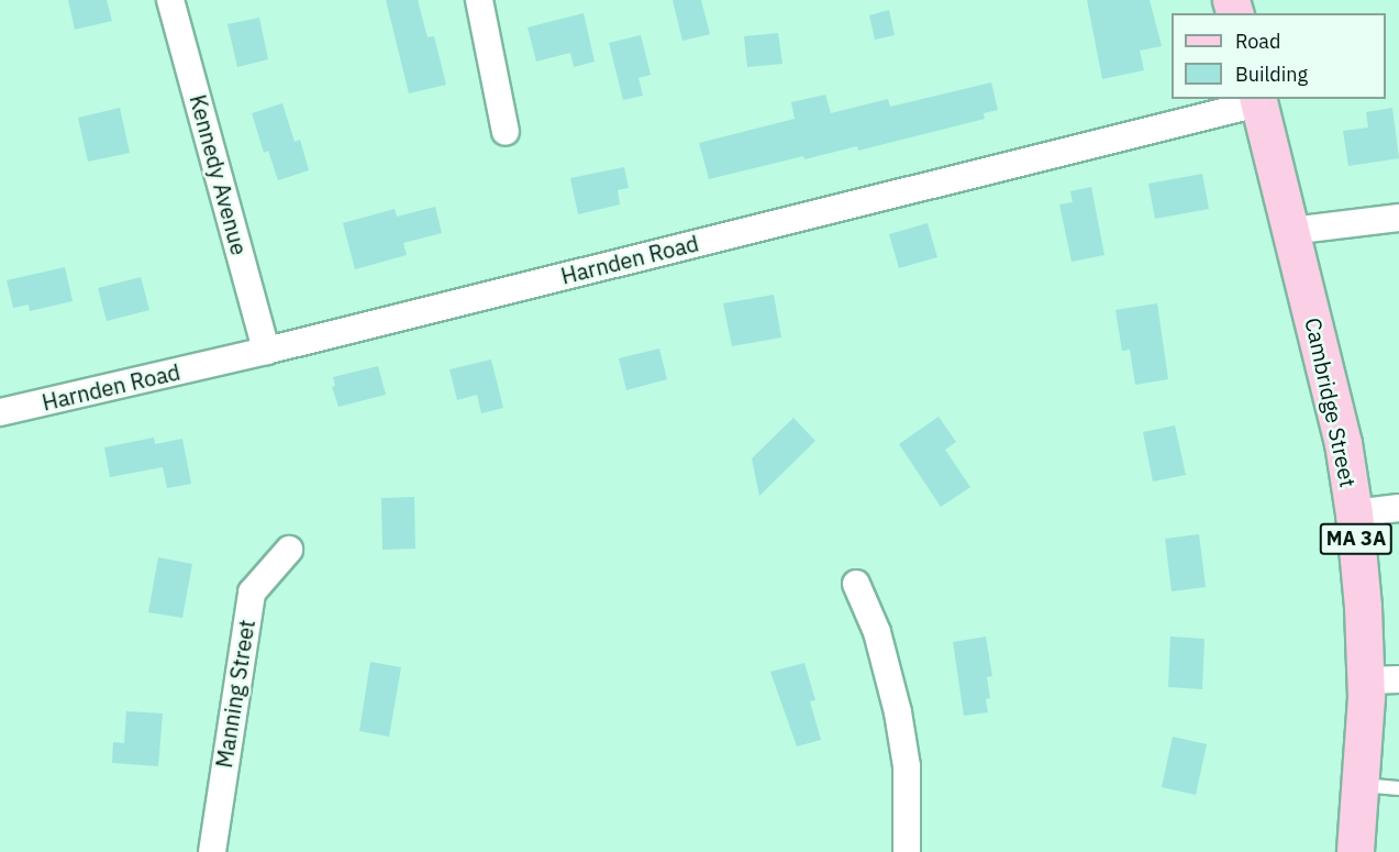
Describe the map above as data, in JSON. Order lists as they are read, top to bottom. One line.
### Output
{"streets":{"main road":["Cambridge Street","MA 3A"],"street":["Kennedy Avenue","Harnden Road","Manning Street"]},"crossings":[["Kennedy Avenue","Harnden Road"],["Harnden Road","MA 3A"],["Cambridge Street","MA 3A"]],"legend":["Road","Building"]}
